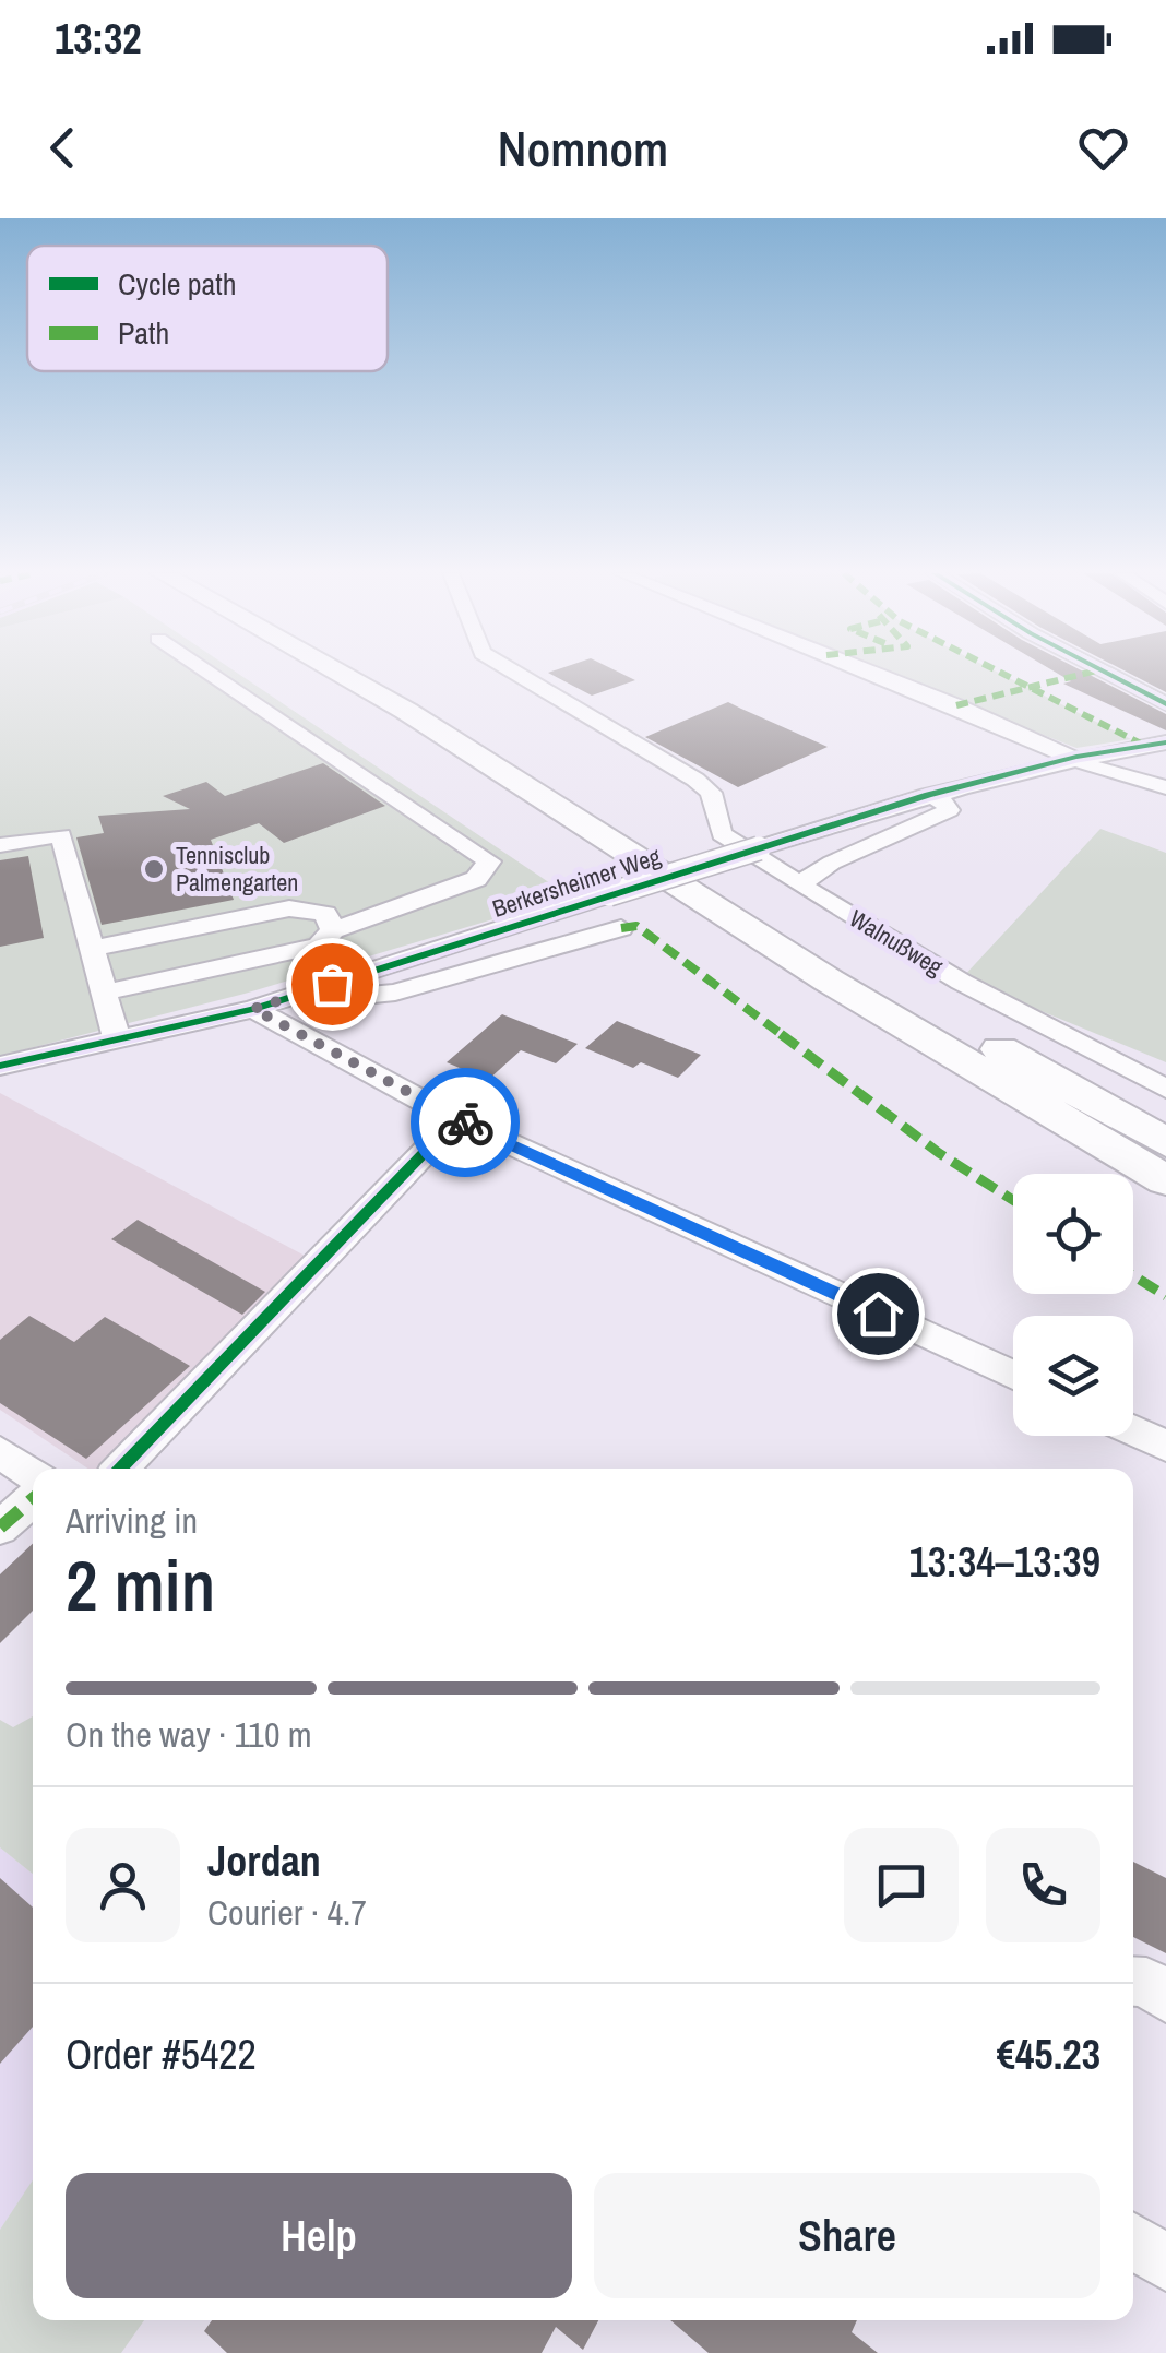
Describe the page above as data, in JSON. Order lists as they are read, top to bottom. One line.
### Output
{"streets":{"street":["Berkersheimer Weg","Walnußweg"]},"places":["Tennisclub Palmengarten"],"legend":["Cycle path","Path"],"page":{"status":"13:32","header":"Nomnom","heading":["2 min","Arriving in","13:34–13:39"],"panel":["Jordan","Courier · 4.7","Order #5422","€45.23"],"bar":"On the way · 110 m","buttons":["Help","Share"]}}
